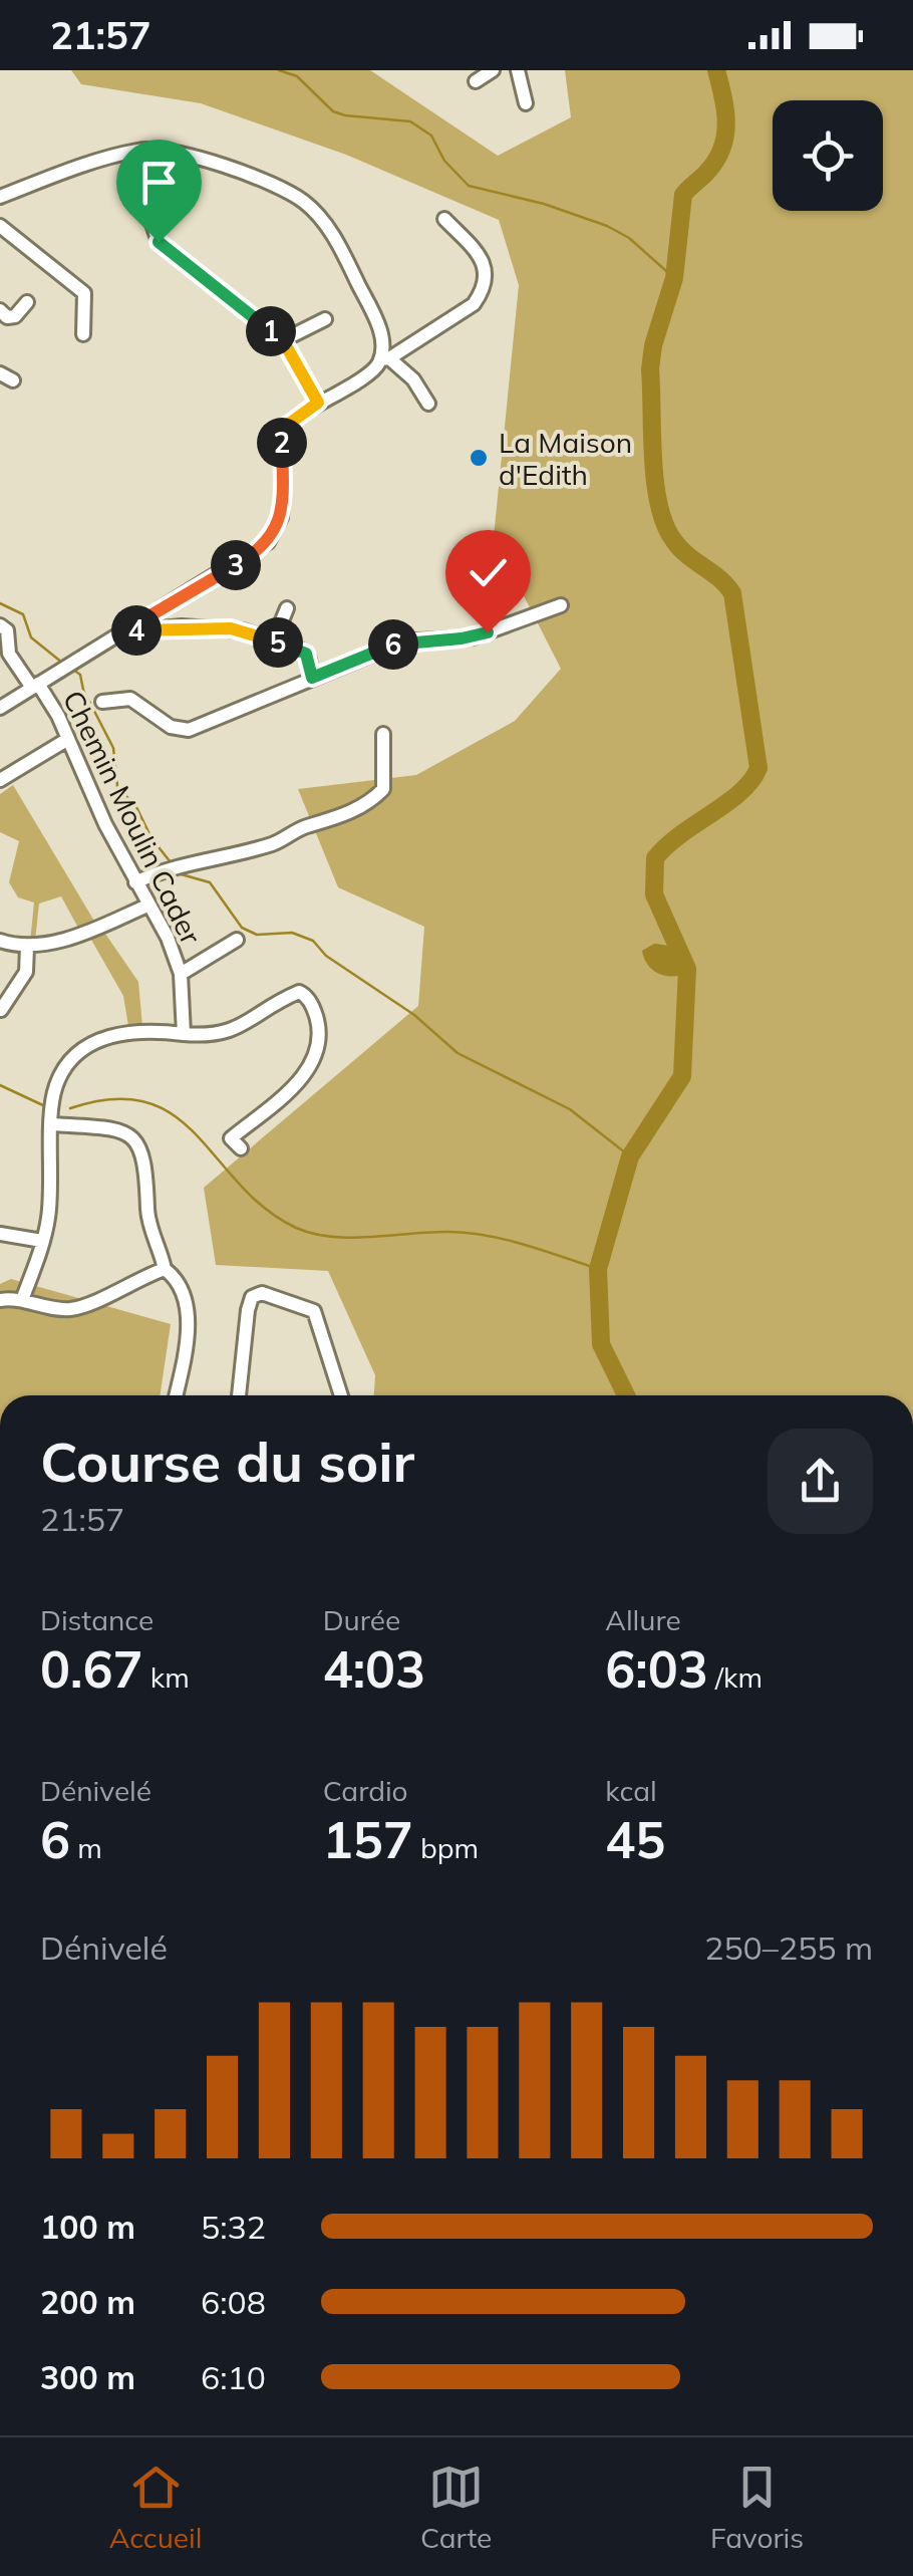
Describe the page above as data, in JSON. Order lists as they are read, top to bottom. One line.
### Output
{"streets":{"street":["Chemin Moulin Cader"]},"places":["La Maison d'Edith"],"page":{"status":"21:57","pins":["1","2","3","4","5","6"],"heading":["Course du soir","21:57"],"stats":[["Distance","0.67 km"],["Durée","4:03"],["Allure","6:03 /km"],["Dénivelé","6 m"],["Cardio","157 bpm"],["kcal","45"]],"chart":["Dénivelé","250–255 m"],"list":[{"name":"100 m","note":"5:32"},{"name":"200 m","note":"6:08"},{"name":"300 m","note":"6:10"}],"tabs":["Accueil","Carte","Favoris"]}}
